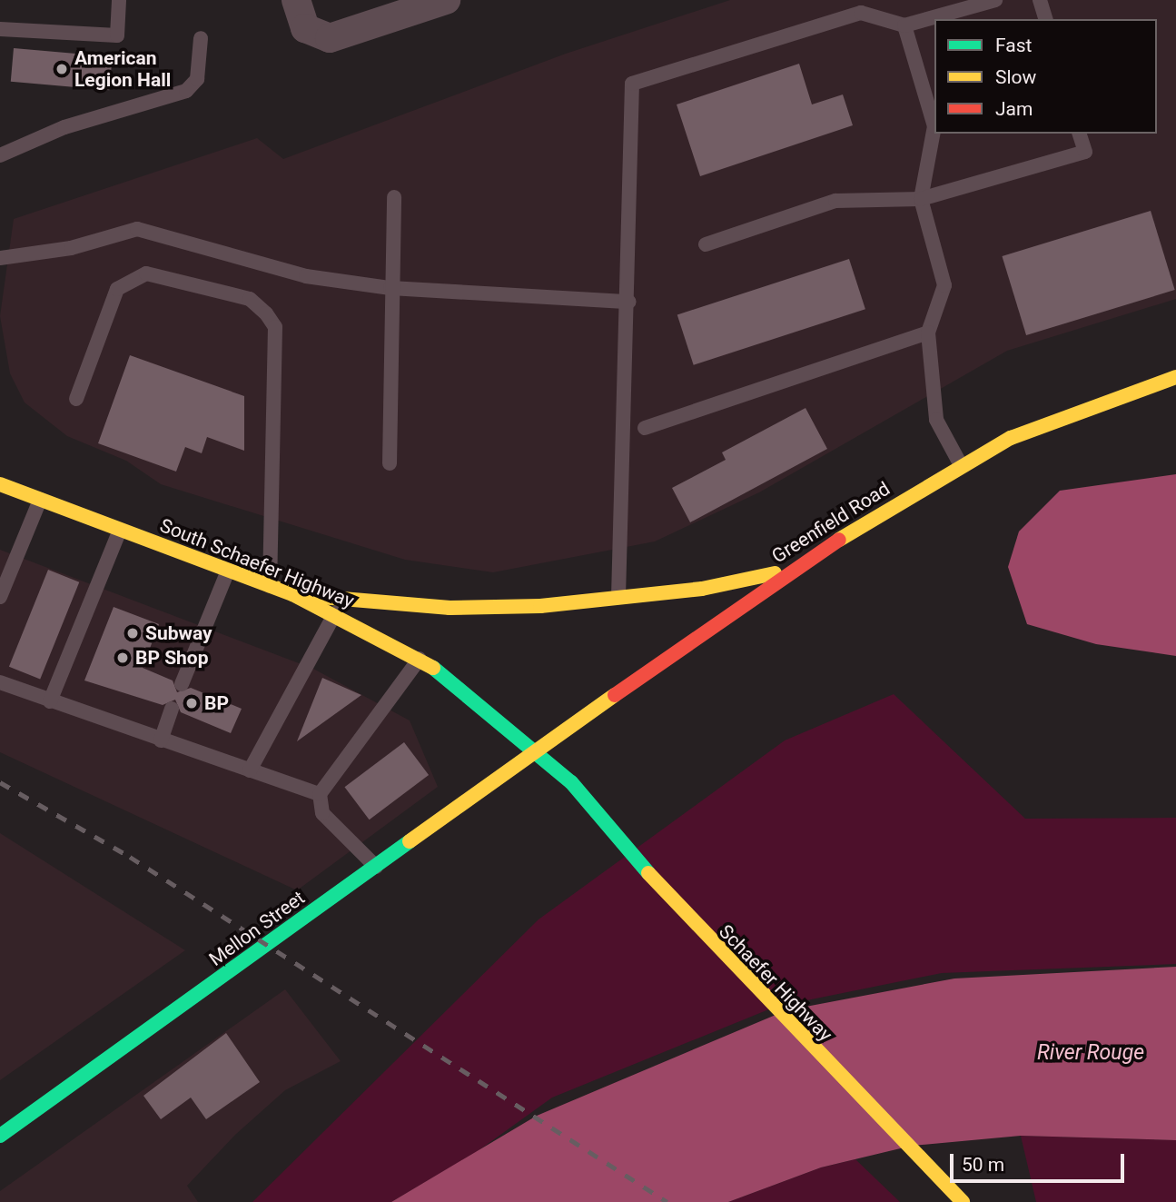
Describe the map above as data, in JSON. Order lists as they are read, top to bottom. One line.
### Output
{"streets":{"main road":["Greenfield Road","South Schaefer Highway","Mellon Street","Schaefer Highway"]},"crossings":[["Greenfield Road","South Schaefer Highway"],["Greenfield Road","Mellon Street"],["South Schaefer Highway","Mellon Street"],["South Schaefer Highway","Schaefer Highway"]],"water":["River Rouge"],"places":["American Legion Hall","Subway","BP Shop","BP"],"legend":["Fast","Slow","Jam"],"scale_bar":"50 m"}
